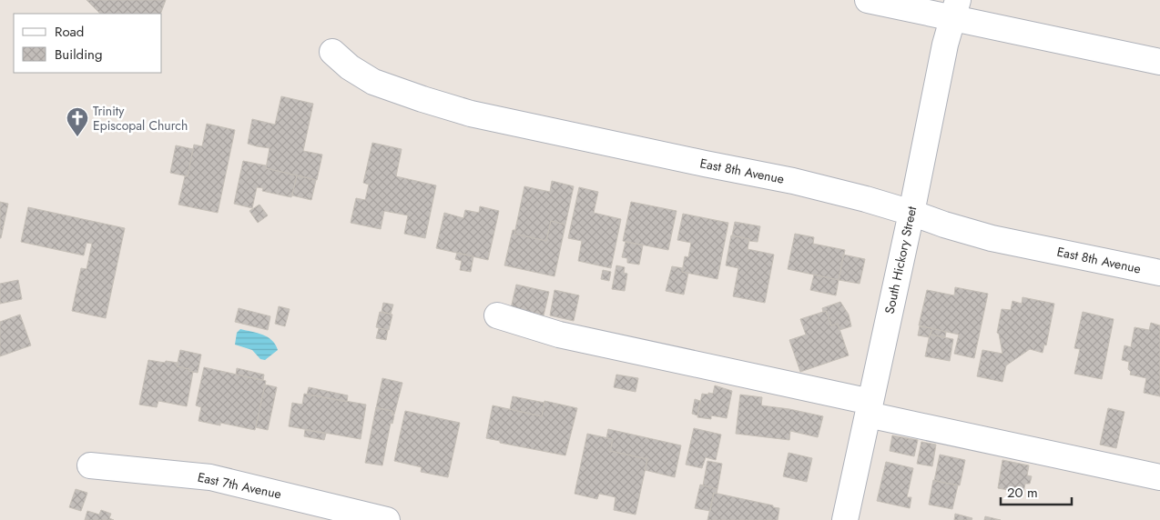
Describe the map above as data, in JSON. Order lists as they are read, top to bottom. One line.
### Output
{"streets":{"street":["East 8th Avenue","South Hickory Street","East 7th Avenue"]},"crossings":[["East 8th Avenue","South Hickory Street"]],"places":{"church":["Trinity Episcopal Church"]},"legend":["Road","Building"],"scale_bar":"20 m"}
